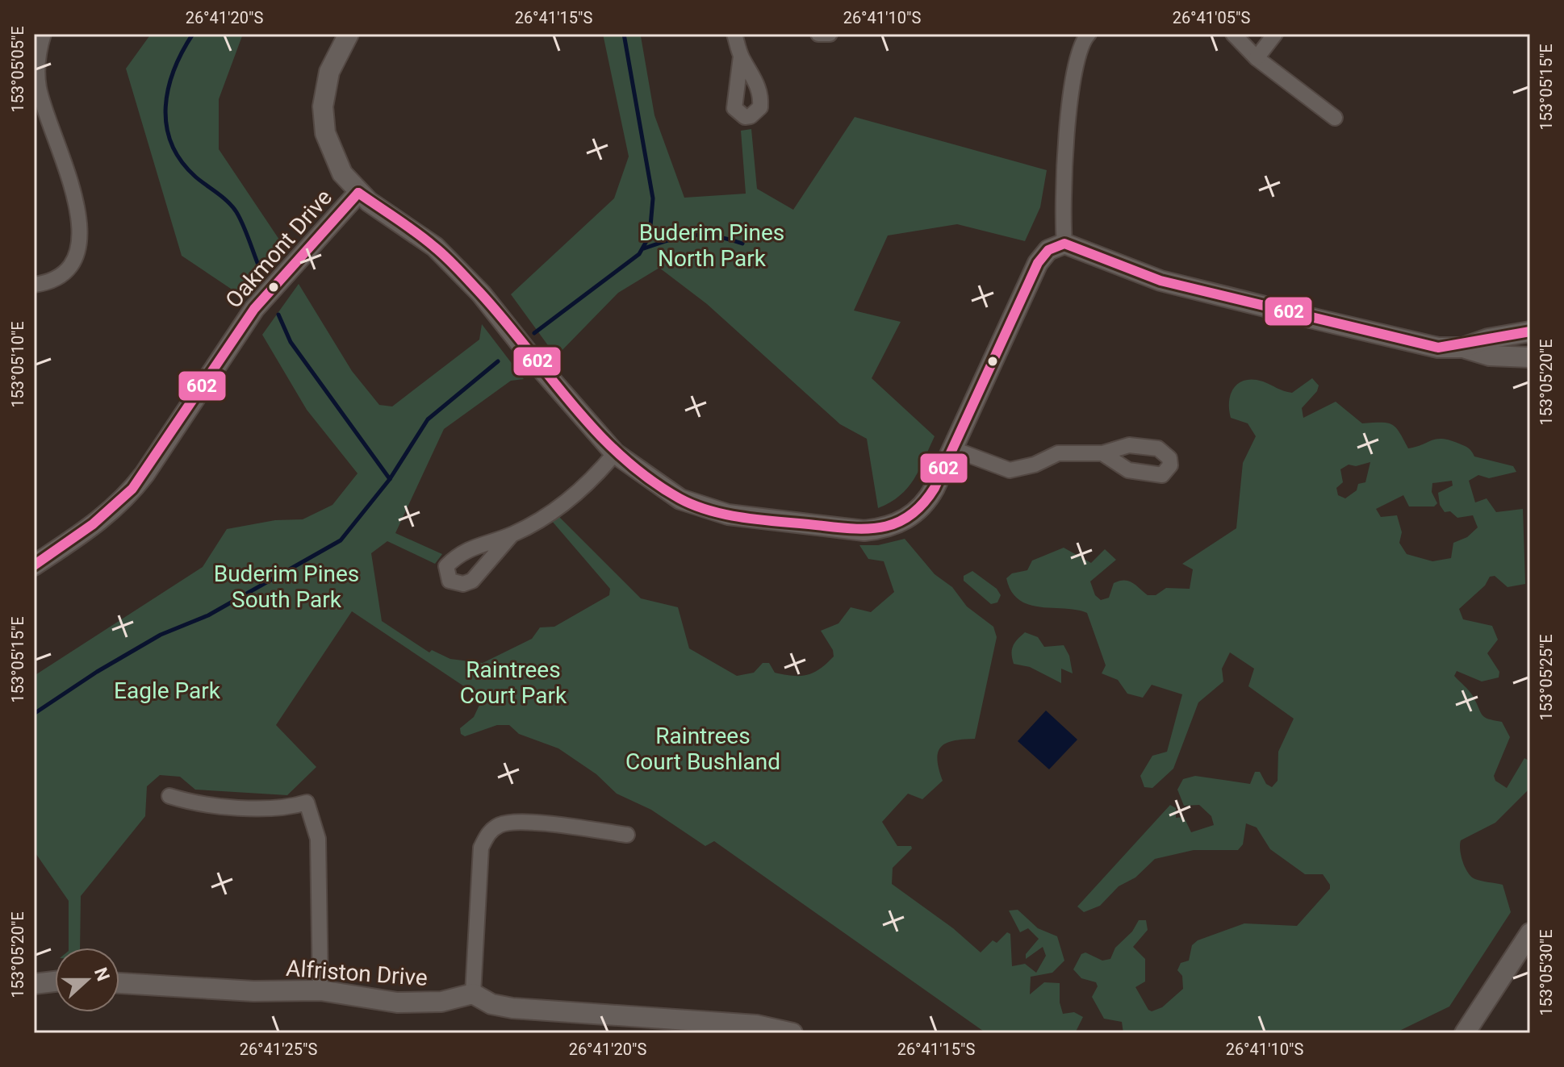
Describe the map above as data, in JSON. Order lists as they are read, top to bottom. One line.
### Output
{"streets":{"street":["Oakmont Drive","Alfriston Drive"]},"parks":["Buderim Pines North Park","Buderim Pines South Park","Raintrees Court Park","Eagle Park","Raintrees Court Bushland"],"lines":["transit line 602"],"north":"right","coordinates":["26°41'20\"S","26°41'15\"S","26°41'10\"S","26°41'05\"S","153°05'05\"E","153°05'15\"E","153°05'10\"E","153°05'20\"E","153°05'25\"E","153°05'30\"E","26°41'25\"S"]}
